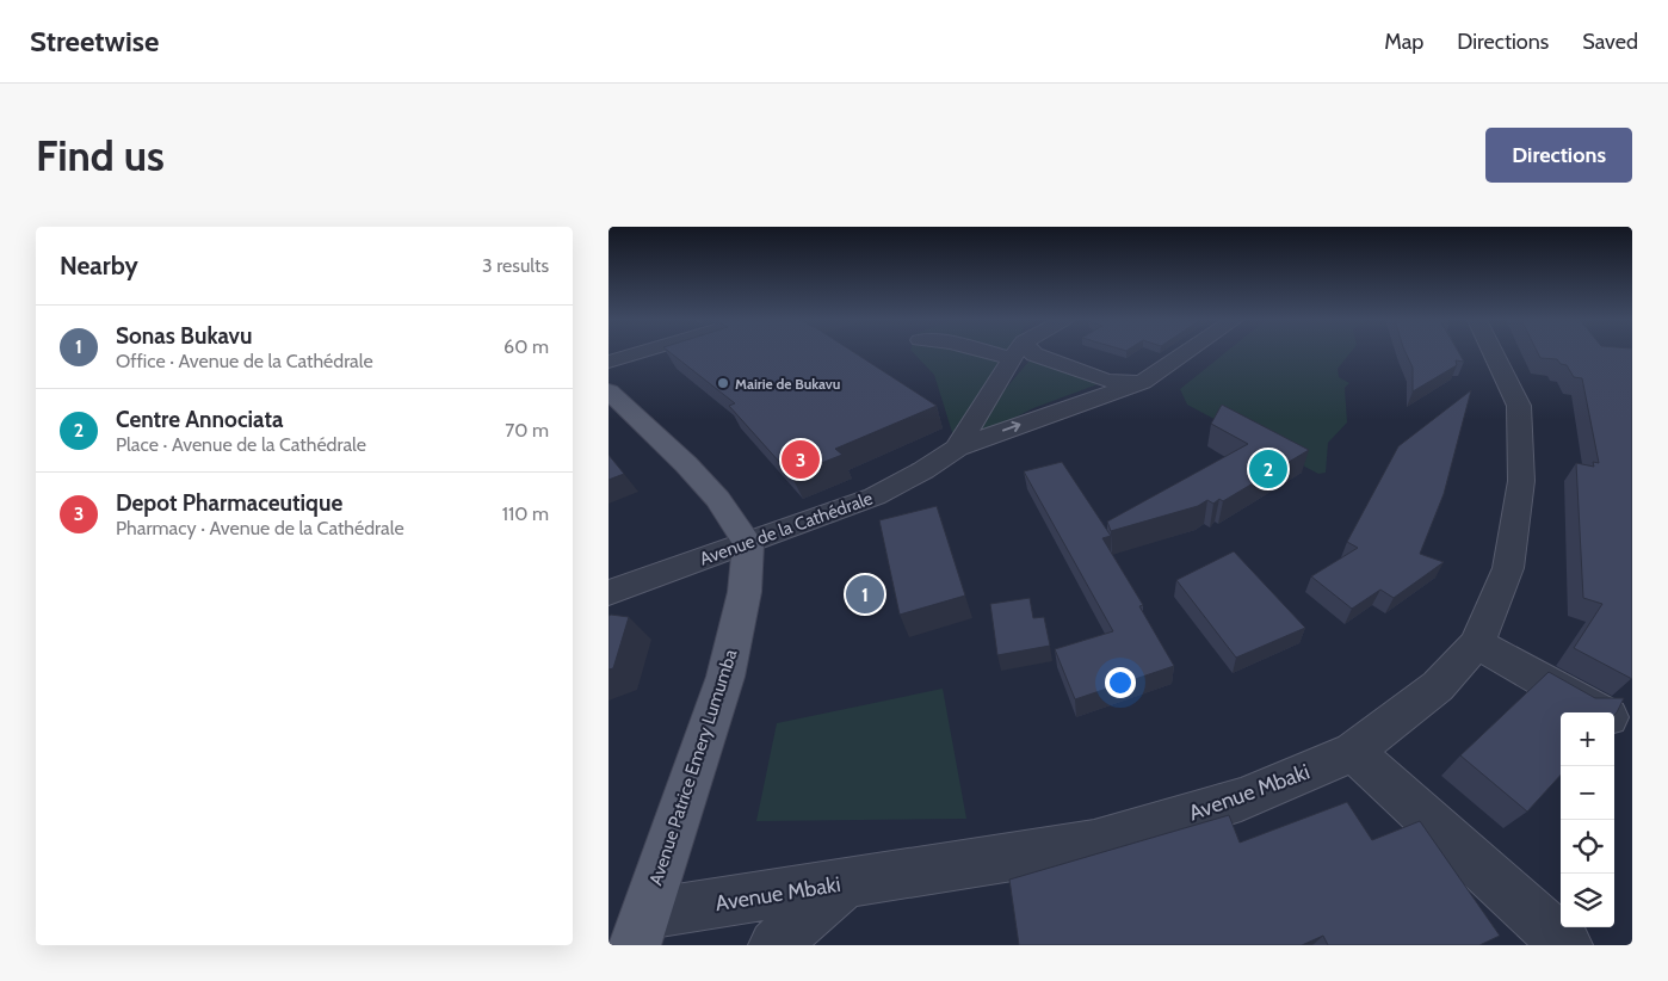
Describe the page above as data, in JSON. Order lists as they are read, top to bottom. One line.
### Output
{"streets":{"main road":["Avenue Patrice Emery Lumumba"],"street":["Avenue de la Cathédrale","Avenue Mbaki"]},"crossings":[["Avenue de la Cathédrale","Avenue Patrice Emery Lumumba"],["Avenue Patrice Emery Lumumba","Avenue Mbaki"]],"places":["Mairie de Bukavu"],"page":{"header":"Streetwise","nav":["Map","Directions","Saved"],"buttons":"Directions","title":"Find us","heading":["Nearby","3 results"],"list":[{"mark":"1","name":"Sonas Bukavu","note":"Office · Avenue de la Cathédrale","value":"60 m"},{"mark":"2","name":"Centre Annociata","note":"Place · Avenue de la Cathédrale","value":"70 m"},{"mark":"3","name":"Depot Pharmaceutique","note":"Pharmacy · Avenue de la Cathédrale","value":"110 m"}],"pins":["3","2","1"],"map_buttons":["+","−"]}}
